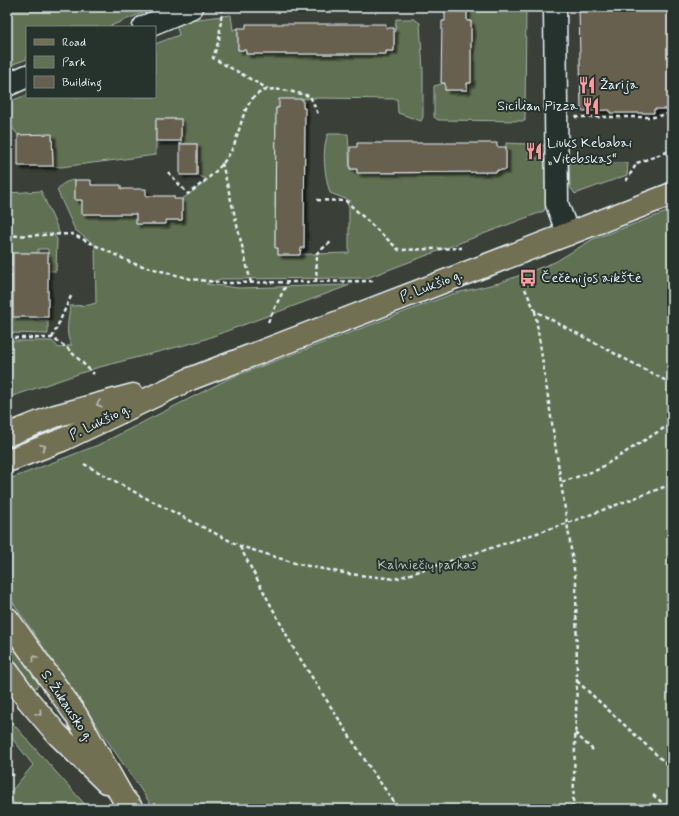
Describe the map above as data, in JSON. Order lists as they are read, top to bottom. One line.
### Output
{"streets":{"main road":["P. Lukšio g.","S. Žukausko g."]},"parks":["Kalniečių parkas"],"places":{"restaurant":["Žarija","Sicilian Pizza","Liuks Kebabai „Vitebskas“"],"bus stop":["Čečėnijos aikštė"]},"legend":["Road","Park","Building"]}
